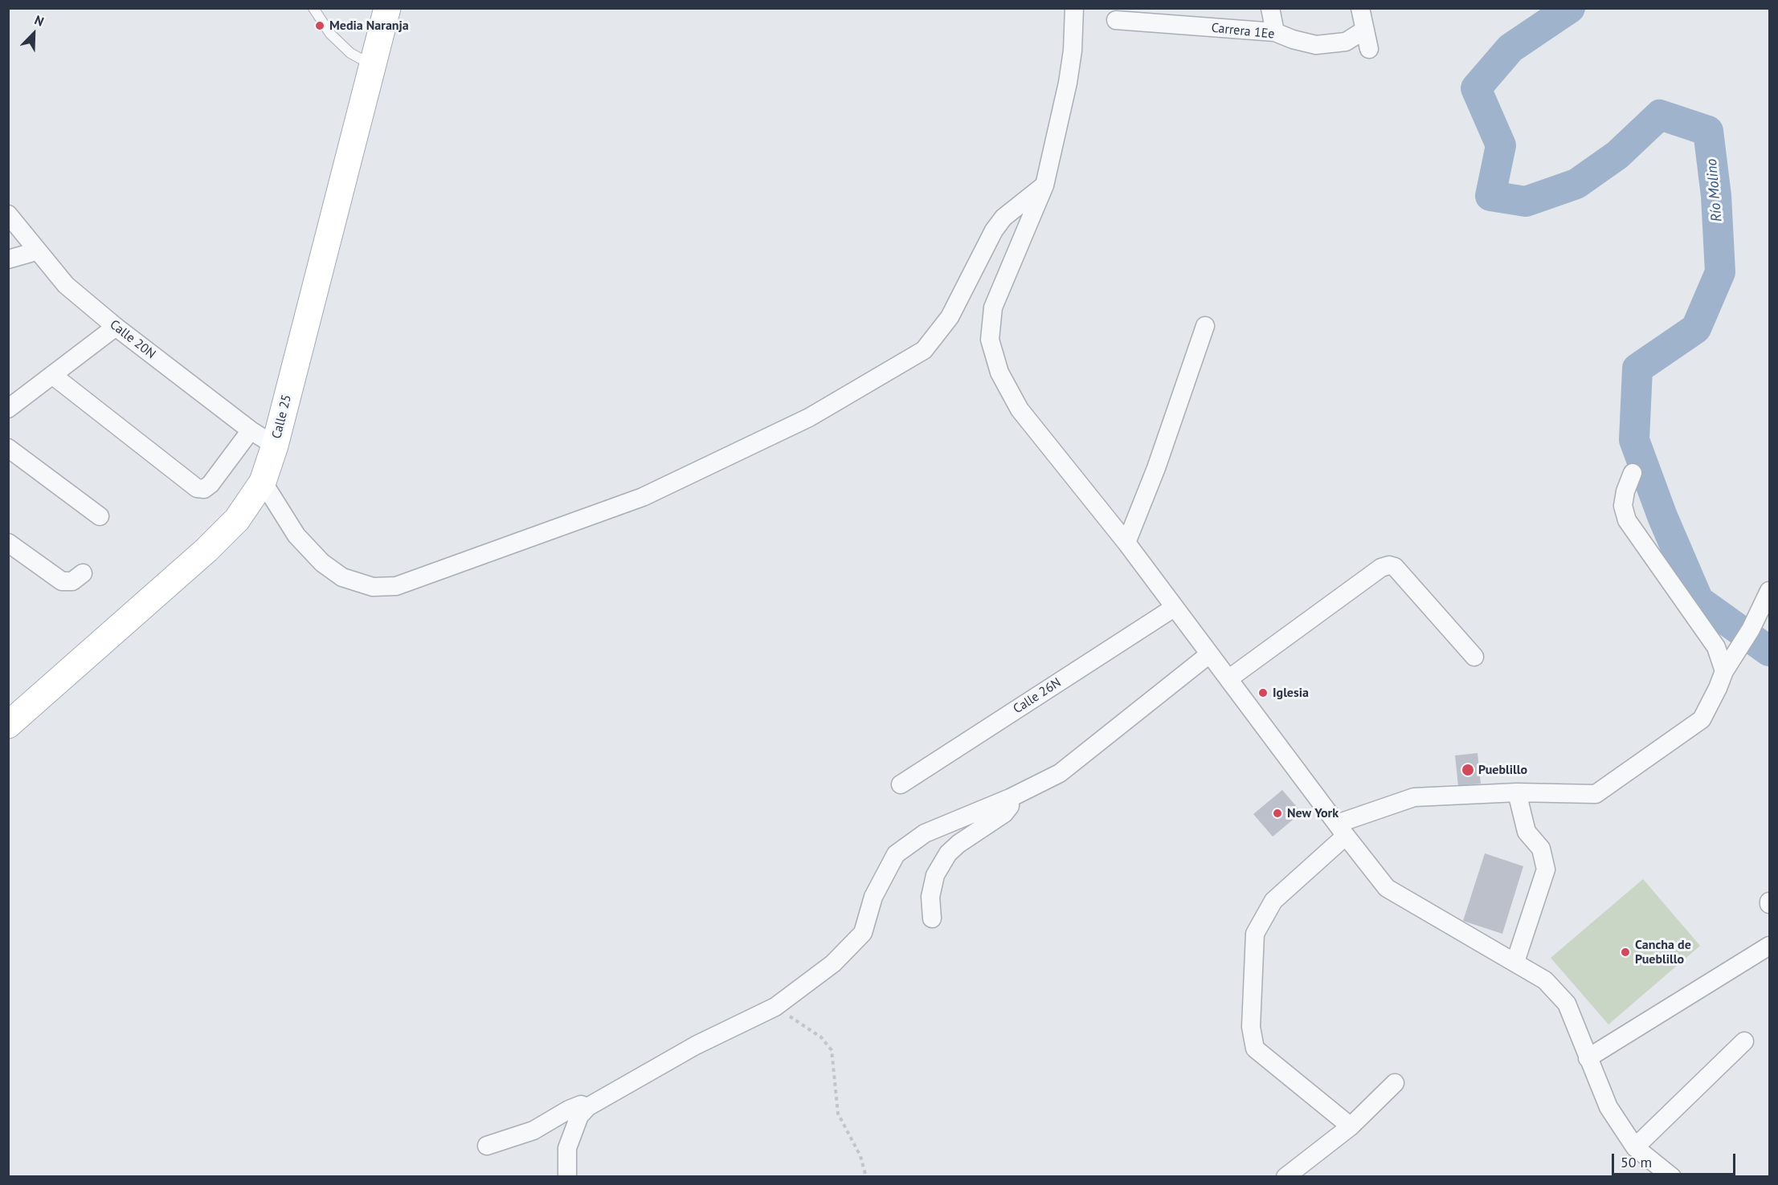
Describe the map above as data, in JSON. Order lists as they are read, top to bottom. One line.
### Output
{"streets":{"main road":["Calle 25"],"street":["Carrera 1Ee","Calle 20N","Calle 26N"]},"crossings":[["Calle 20N","Calle 25"]],"water":["Río Molino"],"places":["Media Naranja","Iglesia","Pueblillo","New York","Cancha de Pueblillo"],"scale_bar":"50 m","north":"top right"}
